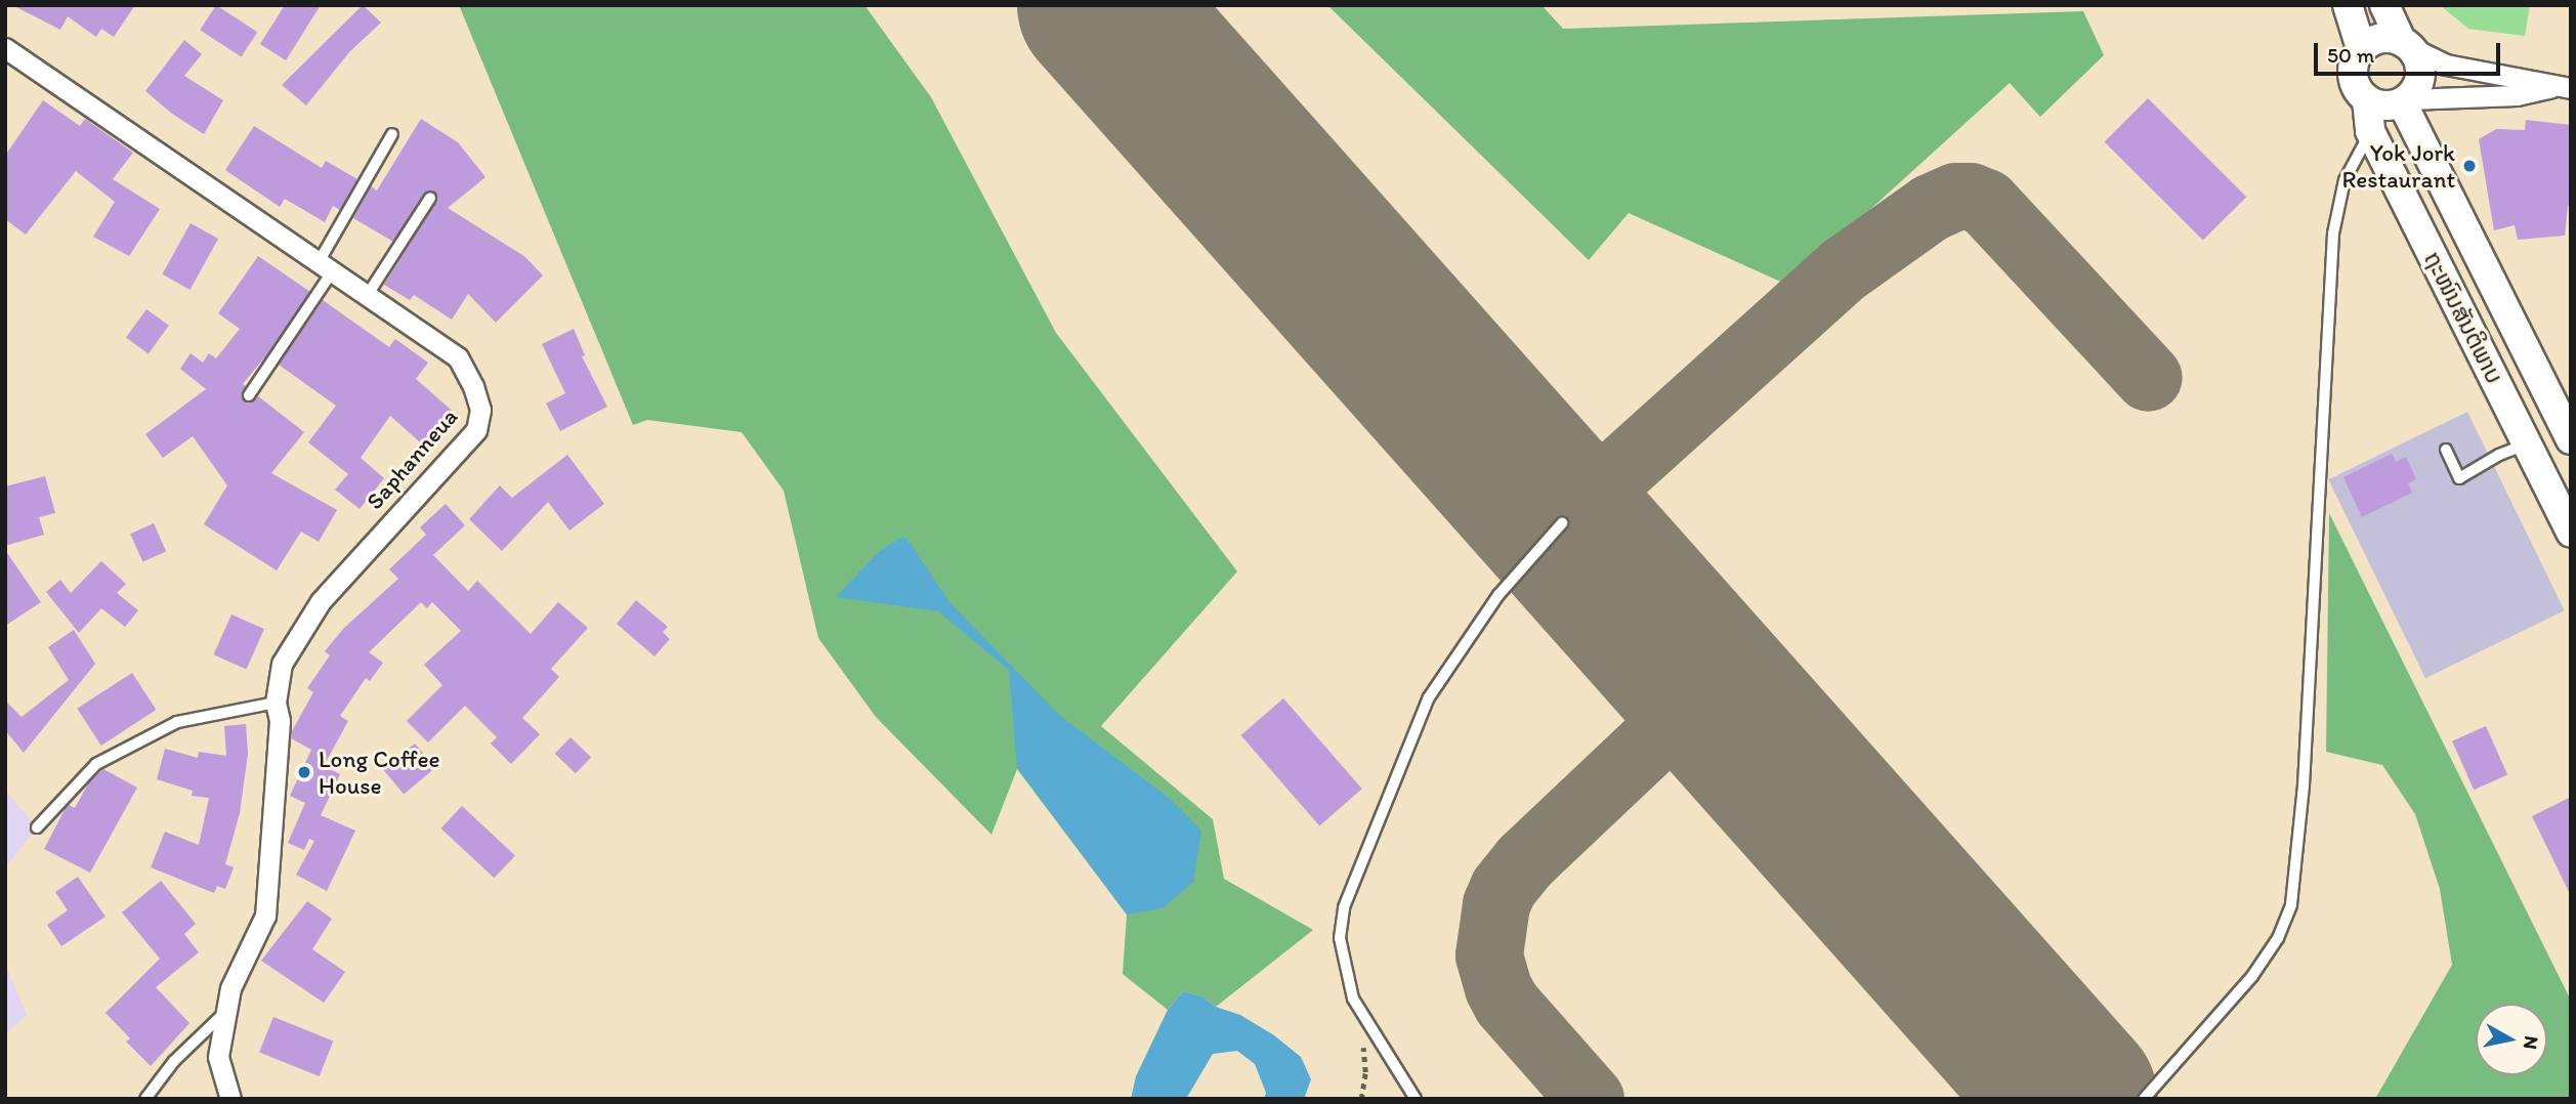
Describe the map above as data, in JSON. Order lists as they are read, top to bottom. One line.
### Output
{"streets":{"street":["ຖະໜົນສັນຕິພາບ","Saphanneua"]},"places":["Yok Jork Restaurant","Long Coffee House"],"scale_bar":"50 m","north":"right"}
